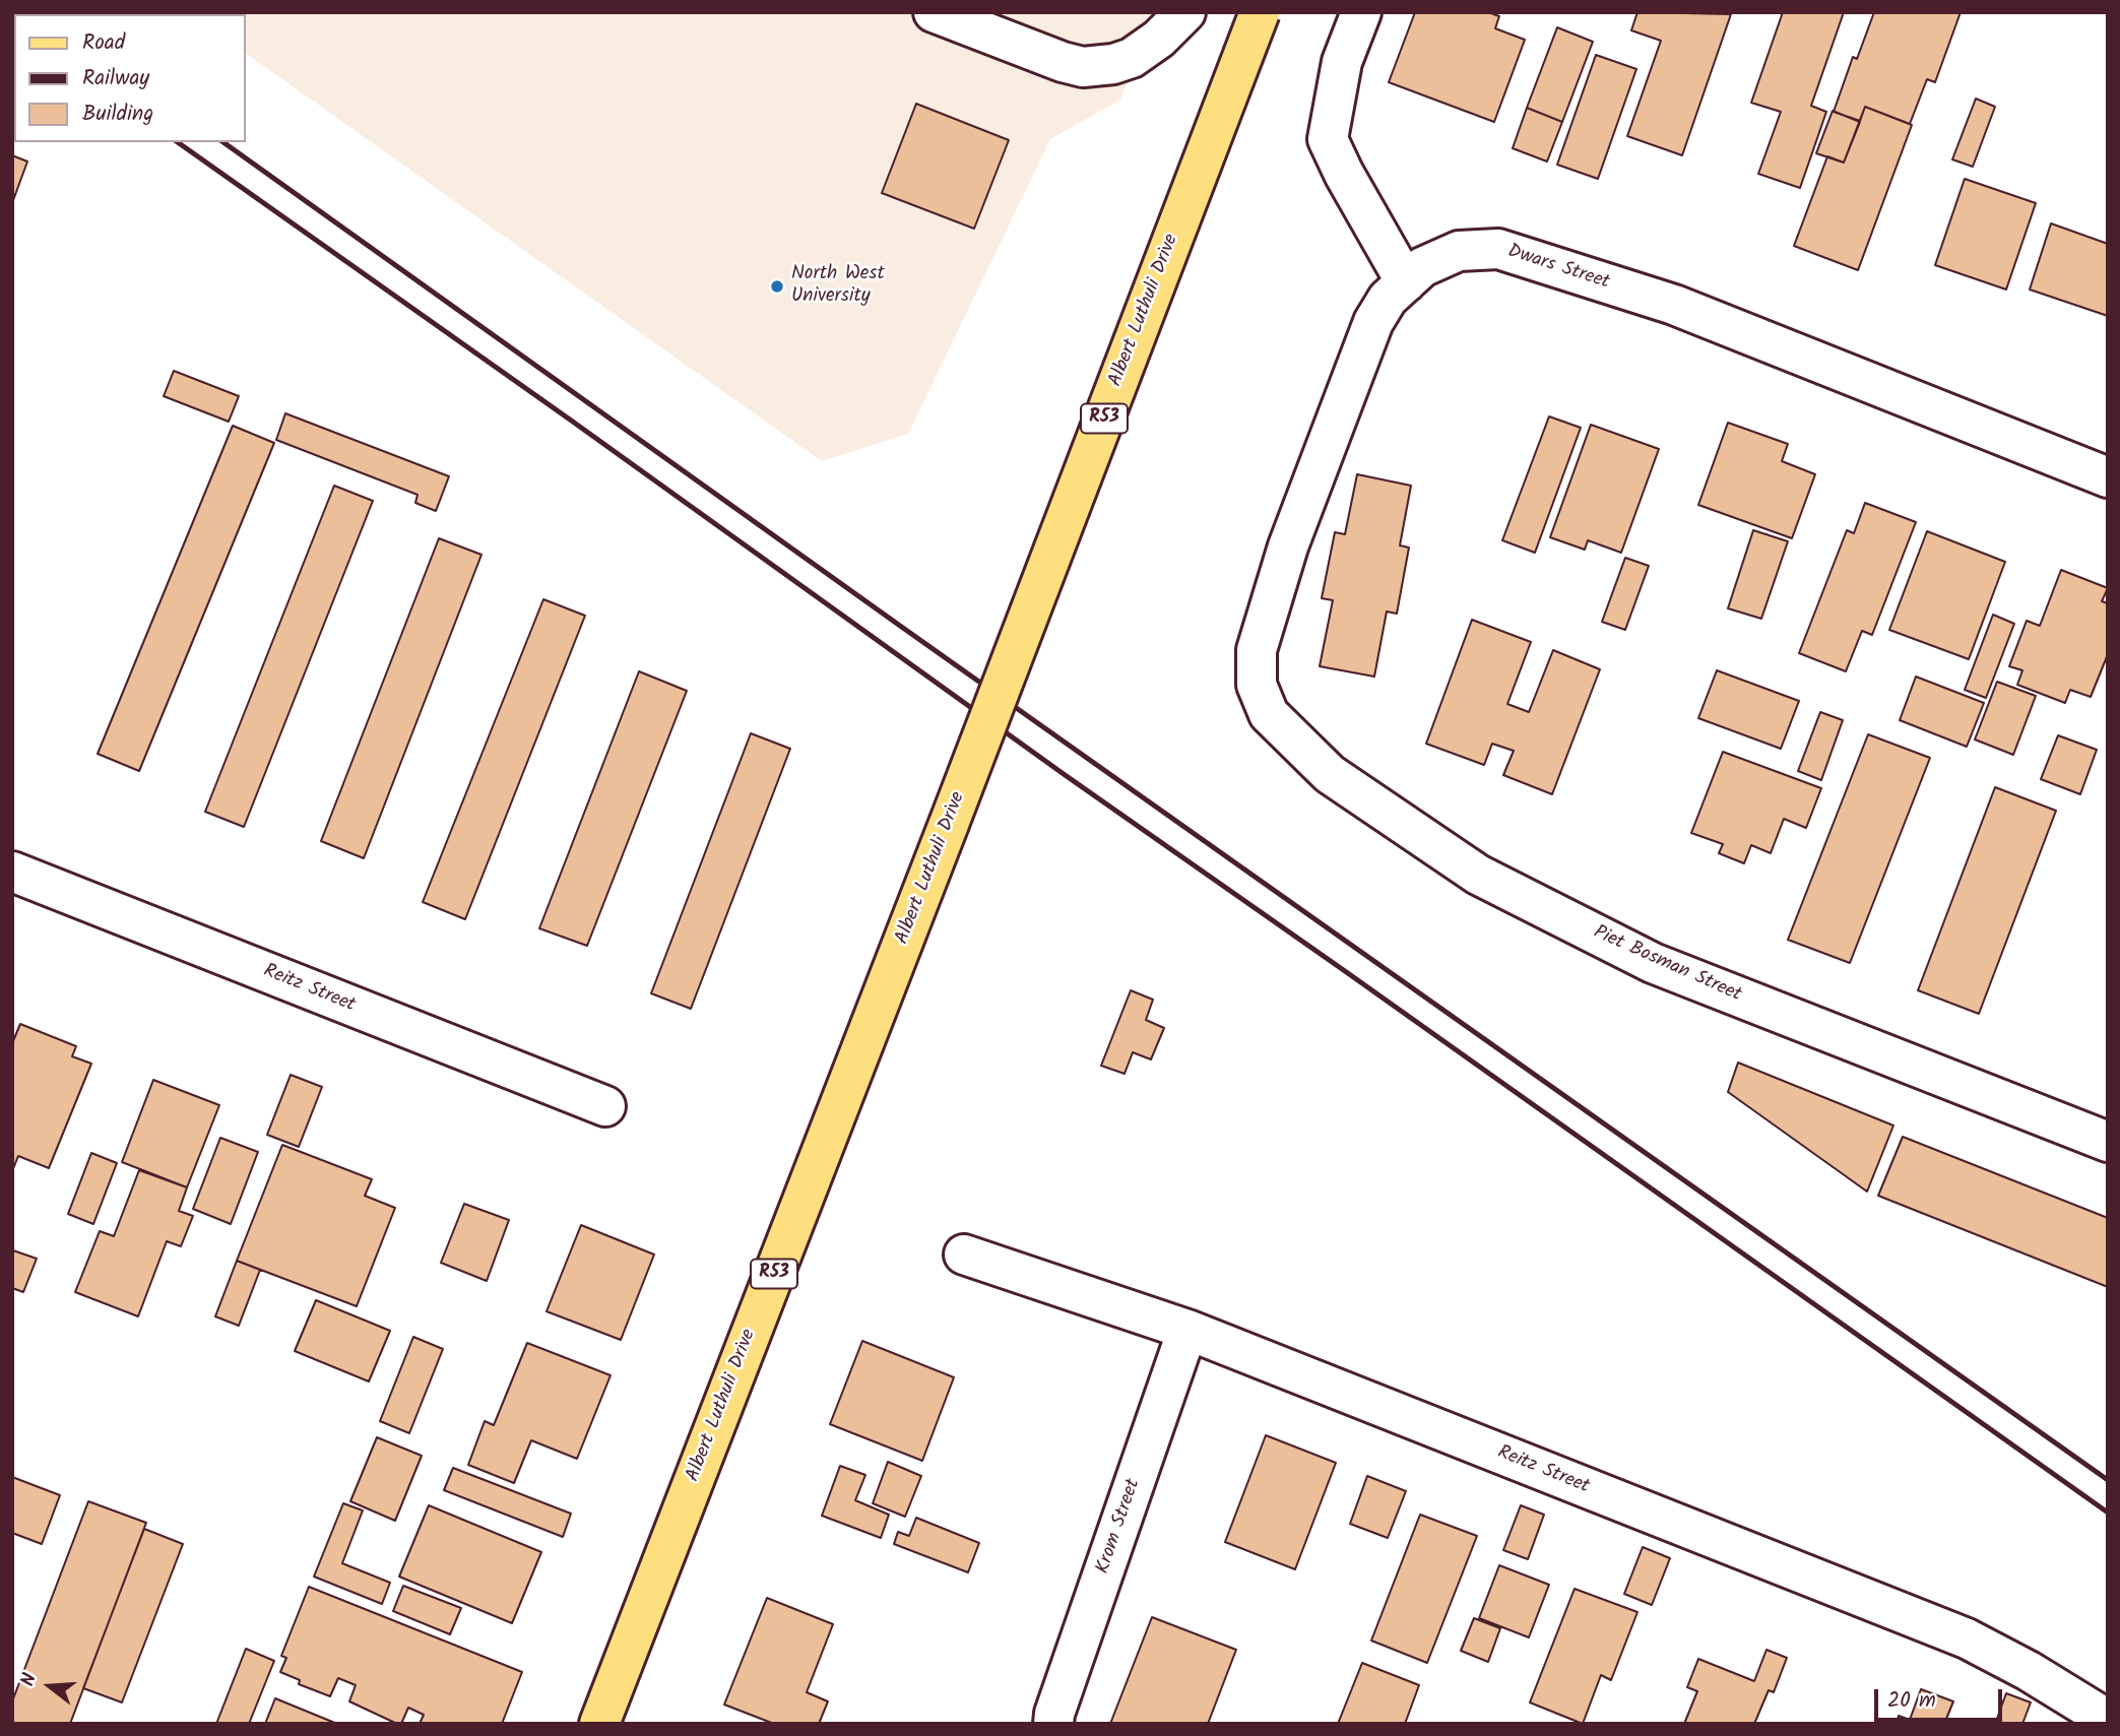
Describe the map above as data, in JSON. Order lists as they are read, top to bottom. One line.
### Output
{"streets":{"main road":["Albert Luthuli Drive","R53"],"street":["Dwars Street","Piet Bosman Street","Reitz Street","Krom Street"]},"crossings":[["Dwars Street","Piet Bosman Street"],["Reitz Street","Krom Street"]],"places":["North West University"],"legend":["Road","Railway","Building"],"scale_bar":"20 m","north":"left"}
